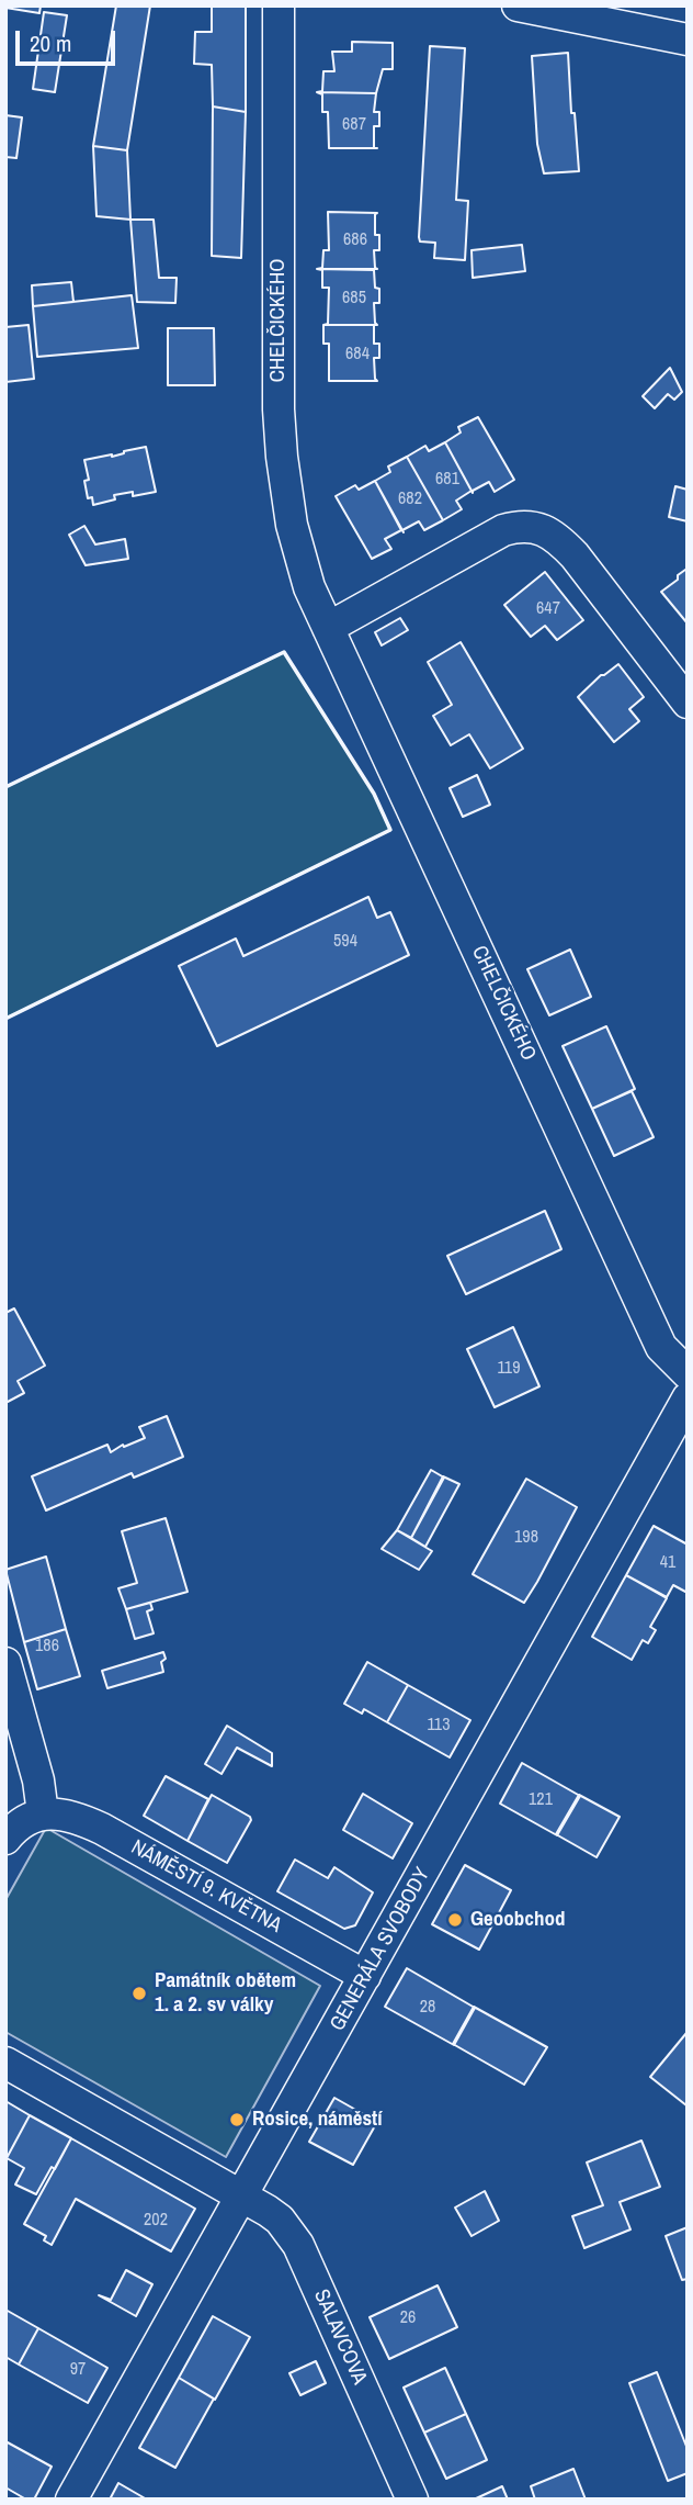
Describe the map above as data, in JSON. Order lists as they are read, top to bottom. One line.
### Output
{"streets":{"street":["CHELČICKÉHO","NÁMĚSTÍ 9. KVĚTNA","GENERÁLA SVOBODY","SALAVCOVA"]},"crossings":[["NÁMĚSTÍ 9. KVĚTNA","GENERÁLA SVOBODY"],["GENERÁLA SVOBODY","SALAVCOVA"]],"places":["Geoobchod","Památník obětem 1. a 2. sv války","Rosice, náměstí"],"house_numbers":["687","686","685","684","681","682","647","594","119","198","41","186","113","121","28","202","26","97"],"scale_bar":"20 m"}
